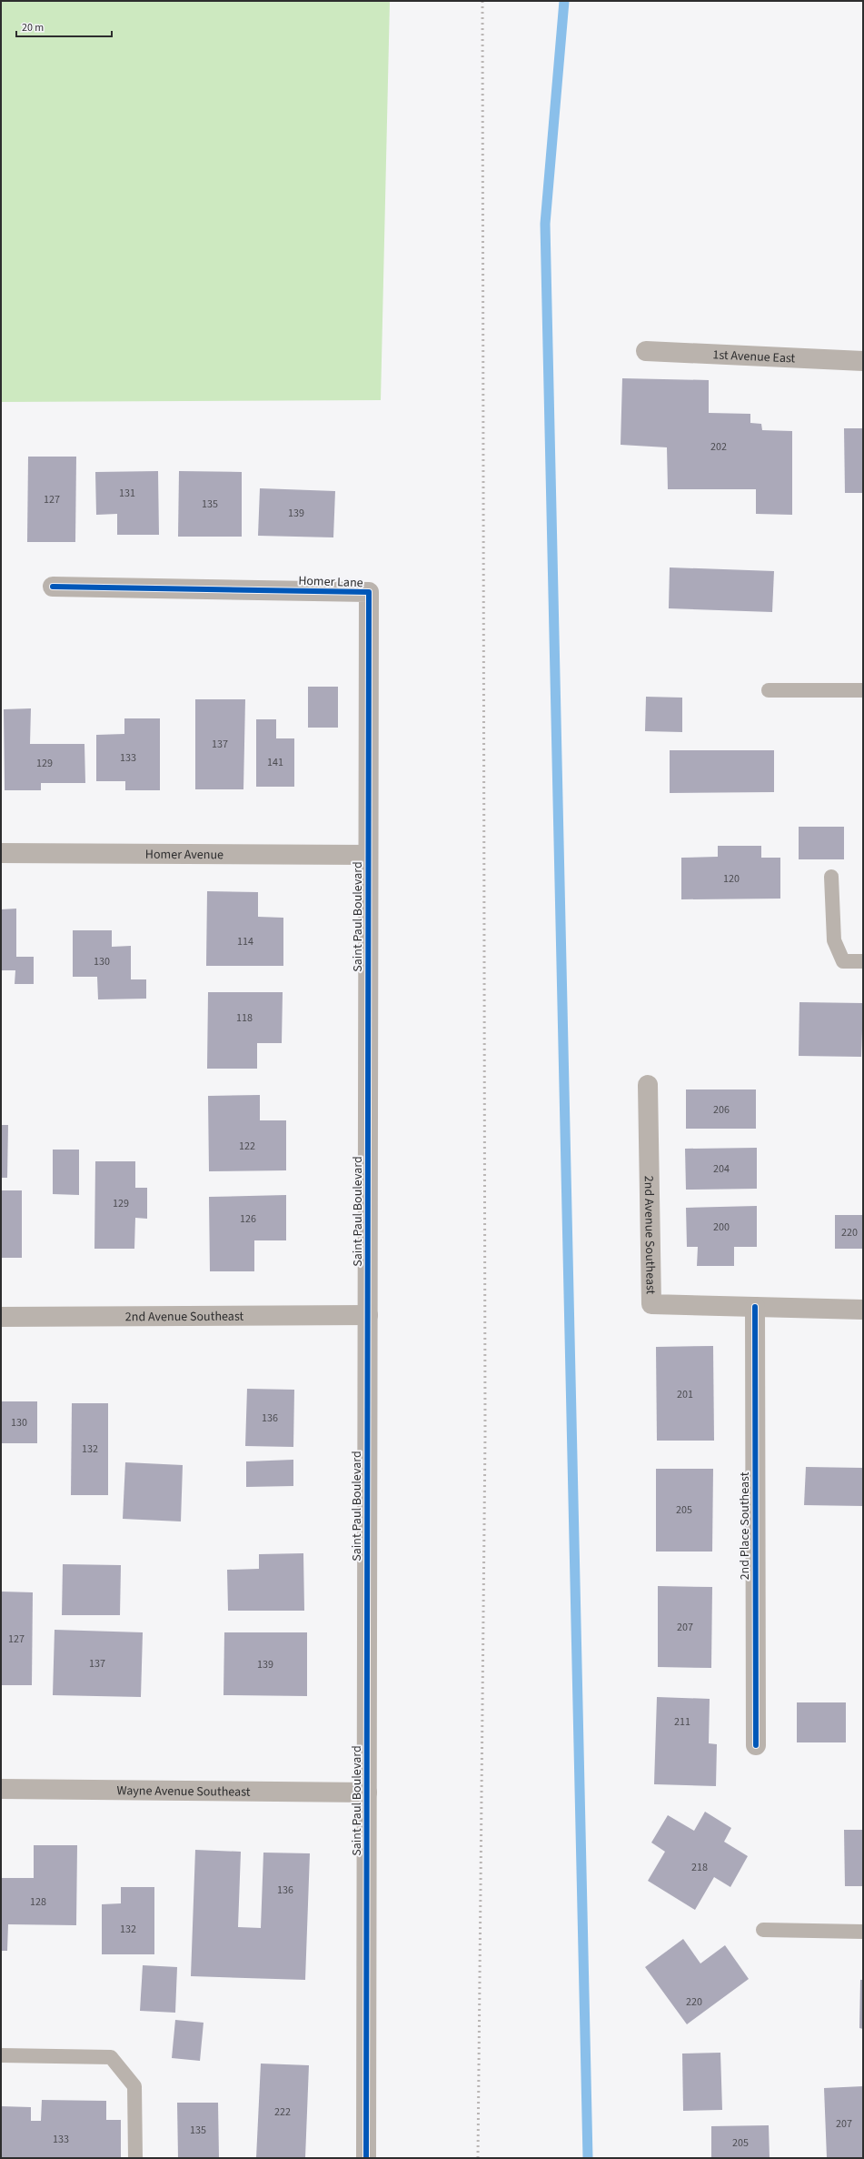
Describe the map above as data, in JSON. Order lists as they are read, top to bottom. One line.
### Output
{"streets":{"street":["1st Avenue East","Homer Lane","Homer Avenue","Saint Paul Boulevard","2nd Avenue Southeast","2nd Place Southeast","Wayne Avenue Southeast"]},"crossings":[["Homer Lane","Homer Avenue"],["Homer Lane","Saint Paul Boulevard"],["Homer Avenue","Saint Paul Boulevard"],["Saint Paul Boulevard","2nd Avenue Southeast"],["Saint Paul Boulevard","Wayne Avenue Southeast"],["2nd Avenue Southeast","2nd Place Southeast"]],"house_numbers":["202","131","127","135","139","137","133","141","129","120","114","130","118","206","122","204","129","126","200","220","201","136","130","132","205","207","127","137","139","211","218","136","128","132","220","222","207","135","133","205"],"scale_bar":"20 m"}
